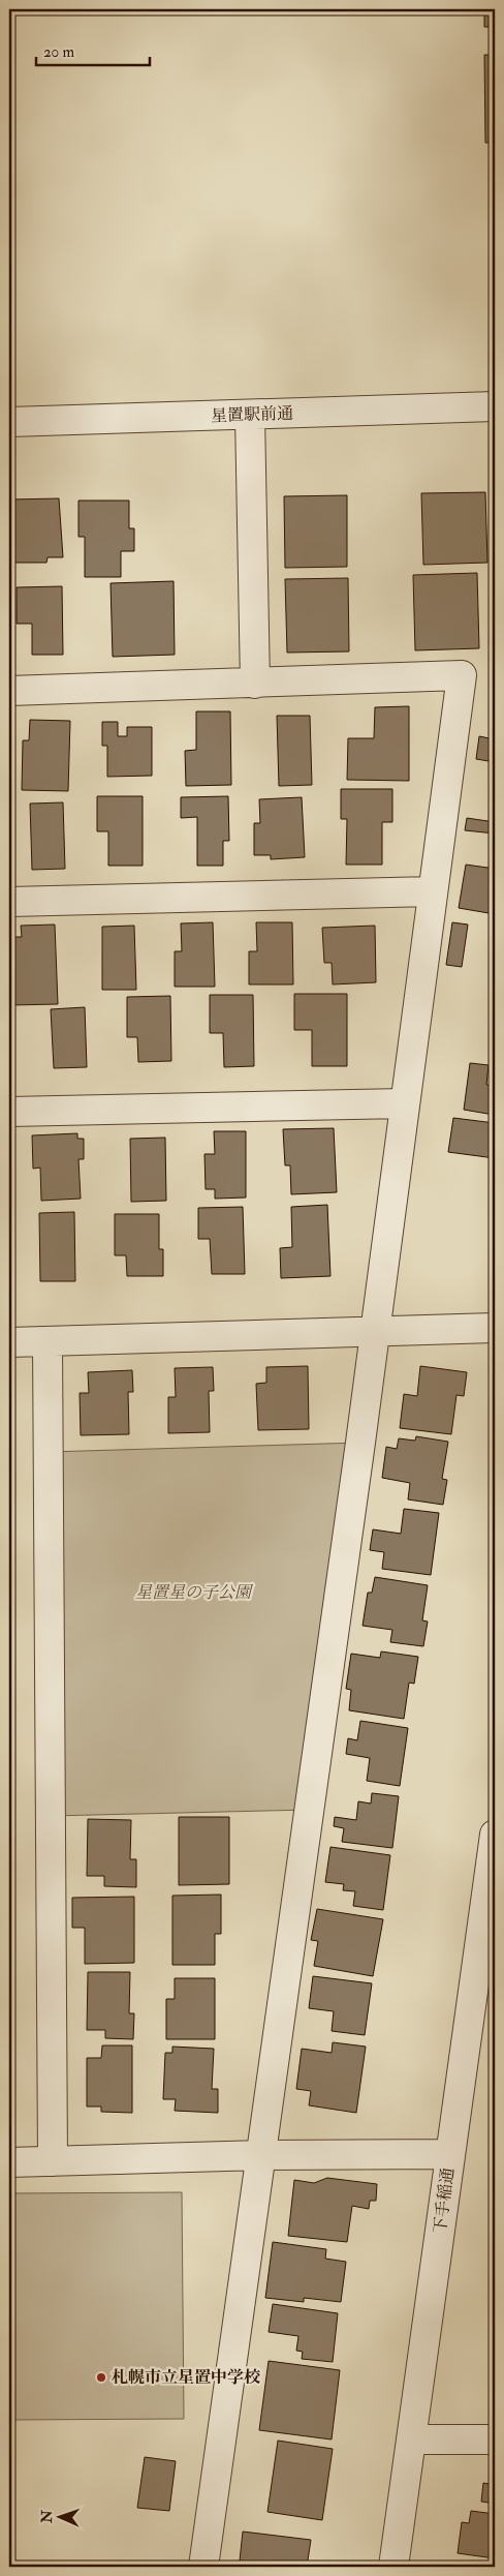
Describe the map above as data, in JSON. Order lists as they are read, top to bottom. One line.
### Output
{"streets":{"street":["星置駅前通","下手稲通"]},"parks":["星置星の子公園"],"places":["札幌市立星置中学校"],"scale_bar":"20 m","north":"left"}
